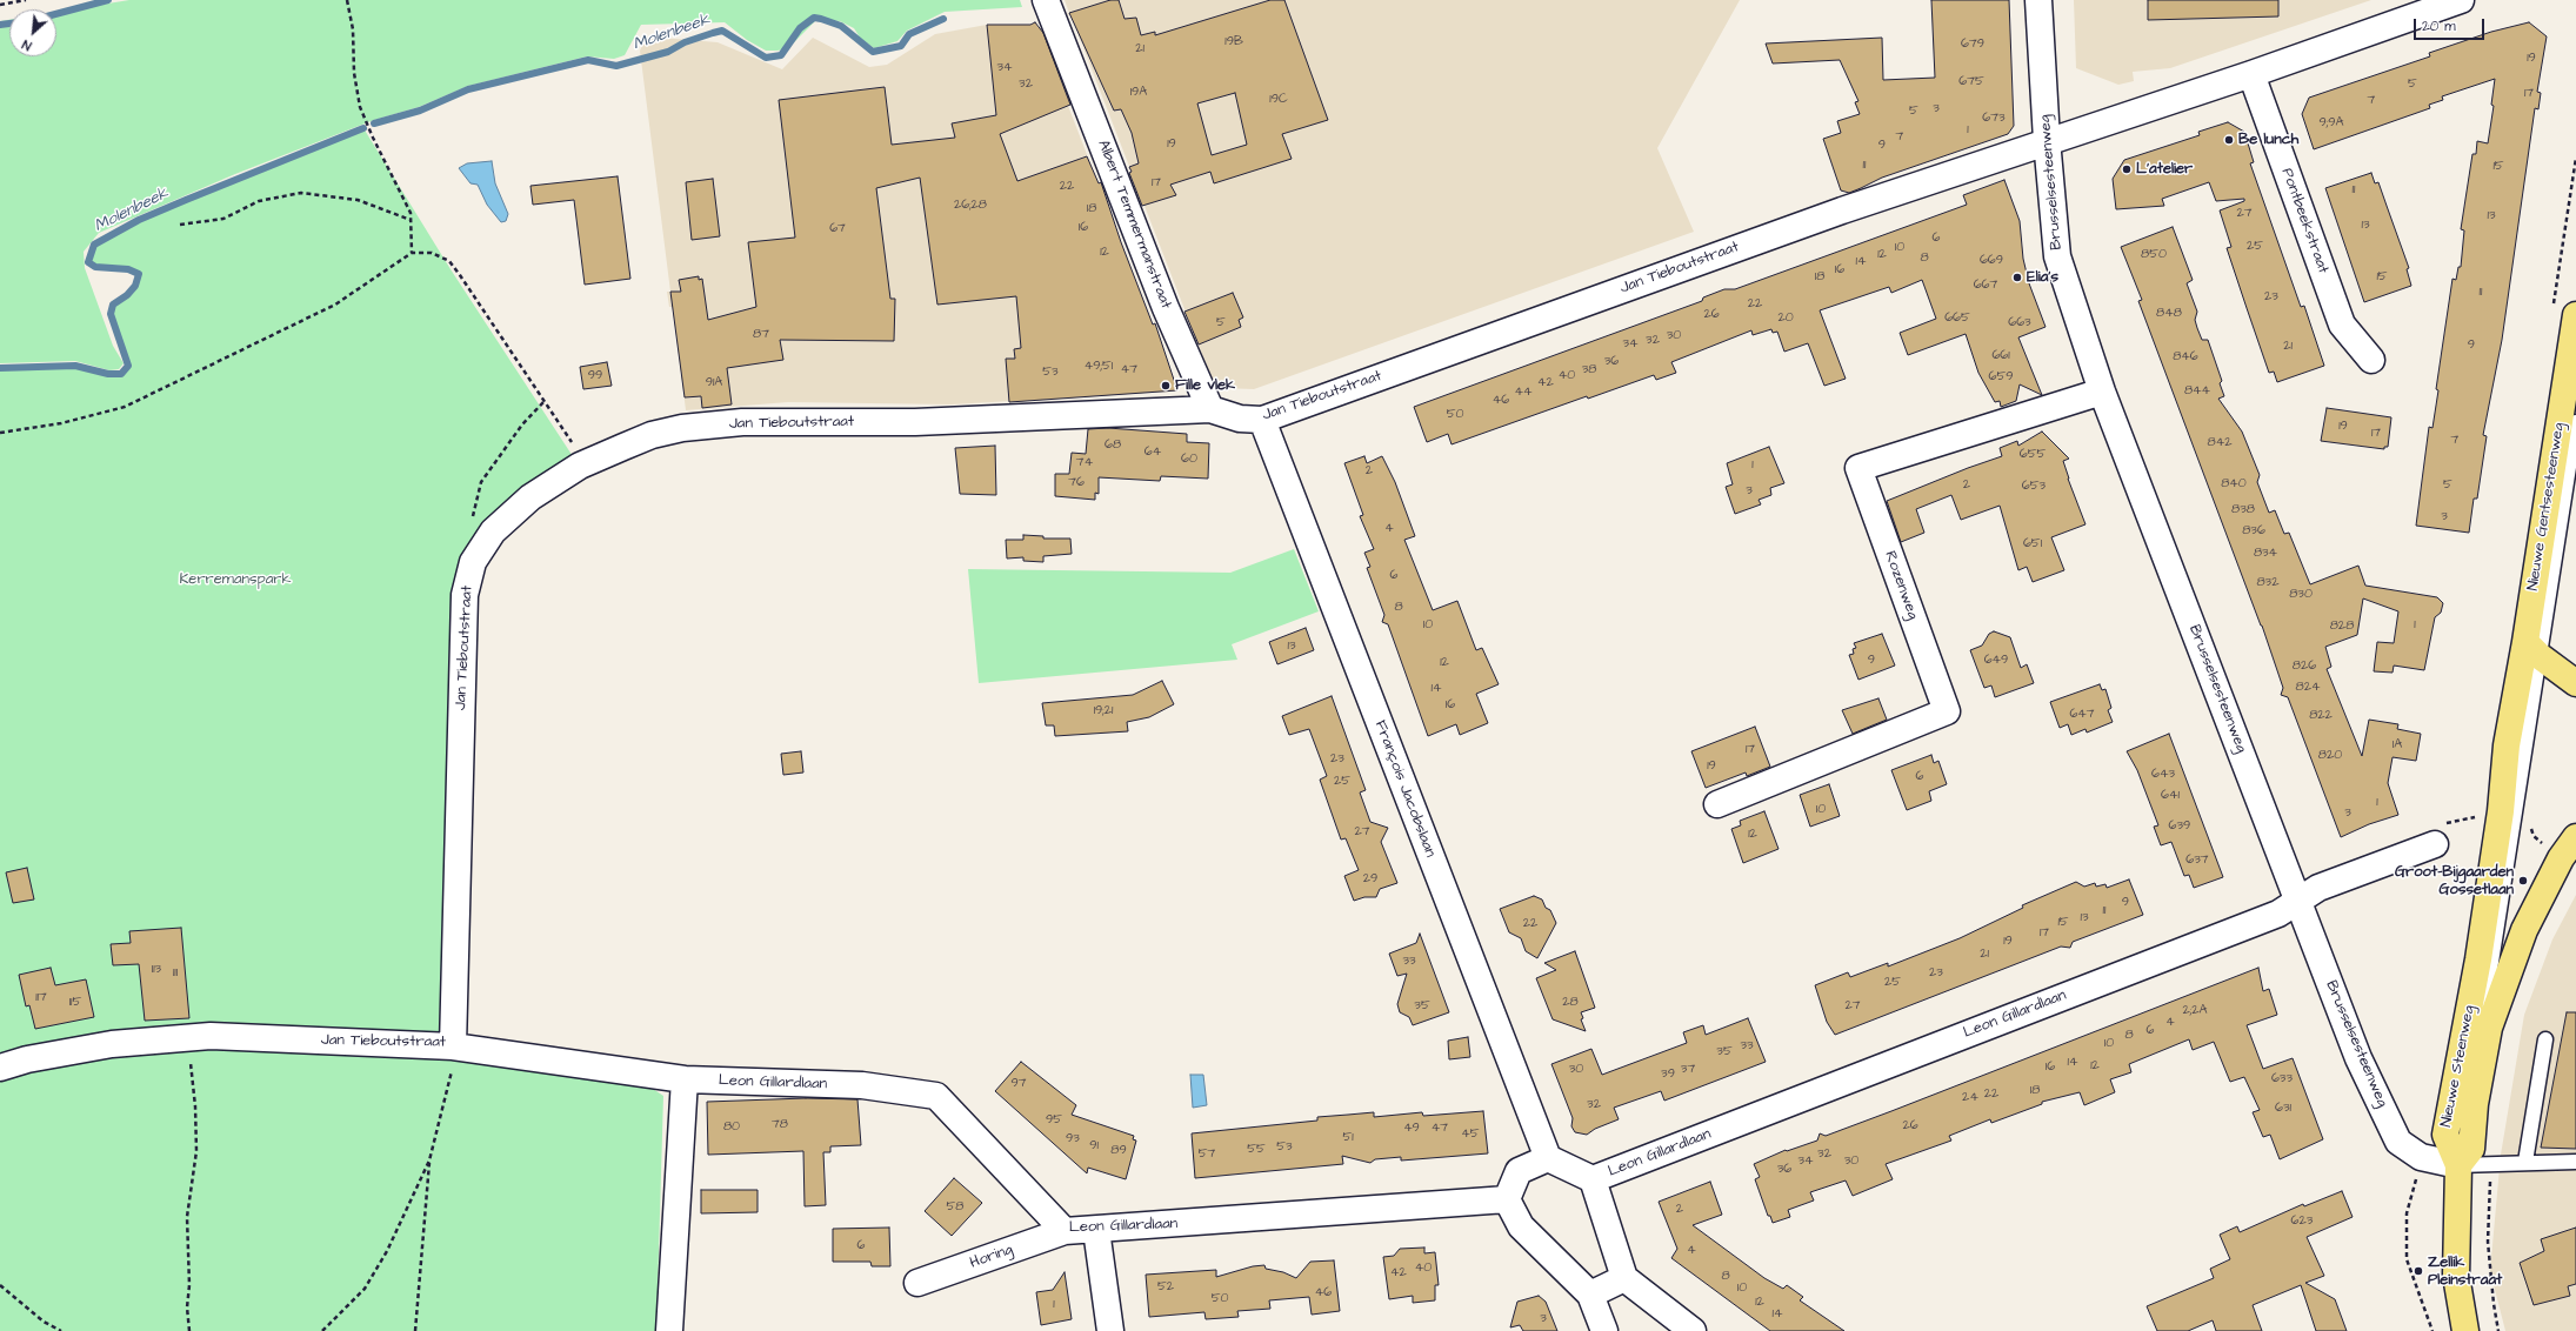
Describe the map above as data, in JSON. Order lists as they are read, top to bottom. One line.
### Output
{"streets":{"main road":["Nieuwe Gentsesteenweg","Nieuwe Steenweg"],"street":["Brusselsesteenweg","Pontbeekstraat","Albert Temmermanstraat","Jan Tieboutstraat","Rozenweg","François Jacobslaan","Leon Gillardlaan","Horing"]},"crossings":[["Brusselsesteenweg","Jan Tieboutstraat"],["Brusselsesteenweg","Rozenweg"],["Brusselsesteenweg","Leon Gillardlaan"],["Brusselsesteenweg","Nieuwe Steenweg"],["Albert Temmermanstraat","Jan Tieboutstraat"],["Jan Tieboutstraat","François Jacobslaan"],["Jan Tieboutstraat","Leon Gillardlaan"],["Nieuwe Gentsesteenweg","Nieuwe Steenweg"],["Leon Gillardlaan","Horing"]],"water":["Molenbeek"],"parks":["Kerremanspark"],"places":["Be lunch","L'atelier","Elia's","Fille vlek","Groot-Bijgaarden Gossetlaan","Zellik Pleinstraat"],"house_numbers":["19B","679","21","19","34","675","32","5","19A","17","19C","7","3","5","673","9;9A","1","7","19","9","11","15","17","22","11","26;28","18","27","13","13","16","67","6","25","10","12","12","850","8","669","14","16","18","15","667","11","23","22","848","26","20","665","5","663","87","30","32","34","9","21","661","846","36","49;51","47","38","53","99","40","659","91A","42","844","44","46","50","19","17","7","842","68","64","655","60","74","1","2","76","840","2","5","653","3","838","3","4","836","651","834","6","832","830","8","10","1","828","13","9","649","12","826","824","14","16","19;21","647","822","1A","17","820","23","19","643","6","25","641","1","10","3","639","27","12","637","29","9","11","13","15","22","17","19","21","33","113","111","23","25","117","115","28","35","27","2;2A","4","6","8","10","33","35","14","12","16","30","37","39","633","97","18","22","24","32","631","95","78","26","80","49","47","45","51","93","91","53","55","89","57","32","34","30","36","58","2","623","6","4","40","42","8","52","10","46","50","12","1","14","3"],"scale_bar":"20 m","north":"bottom left"}
